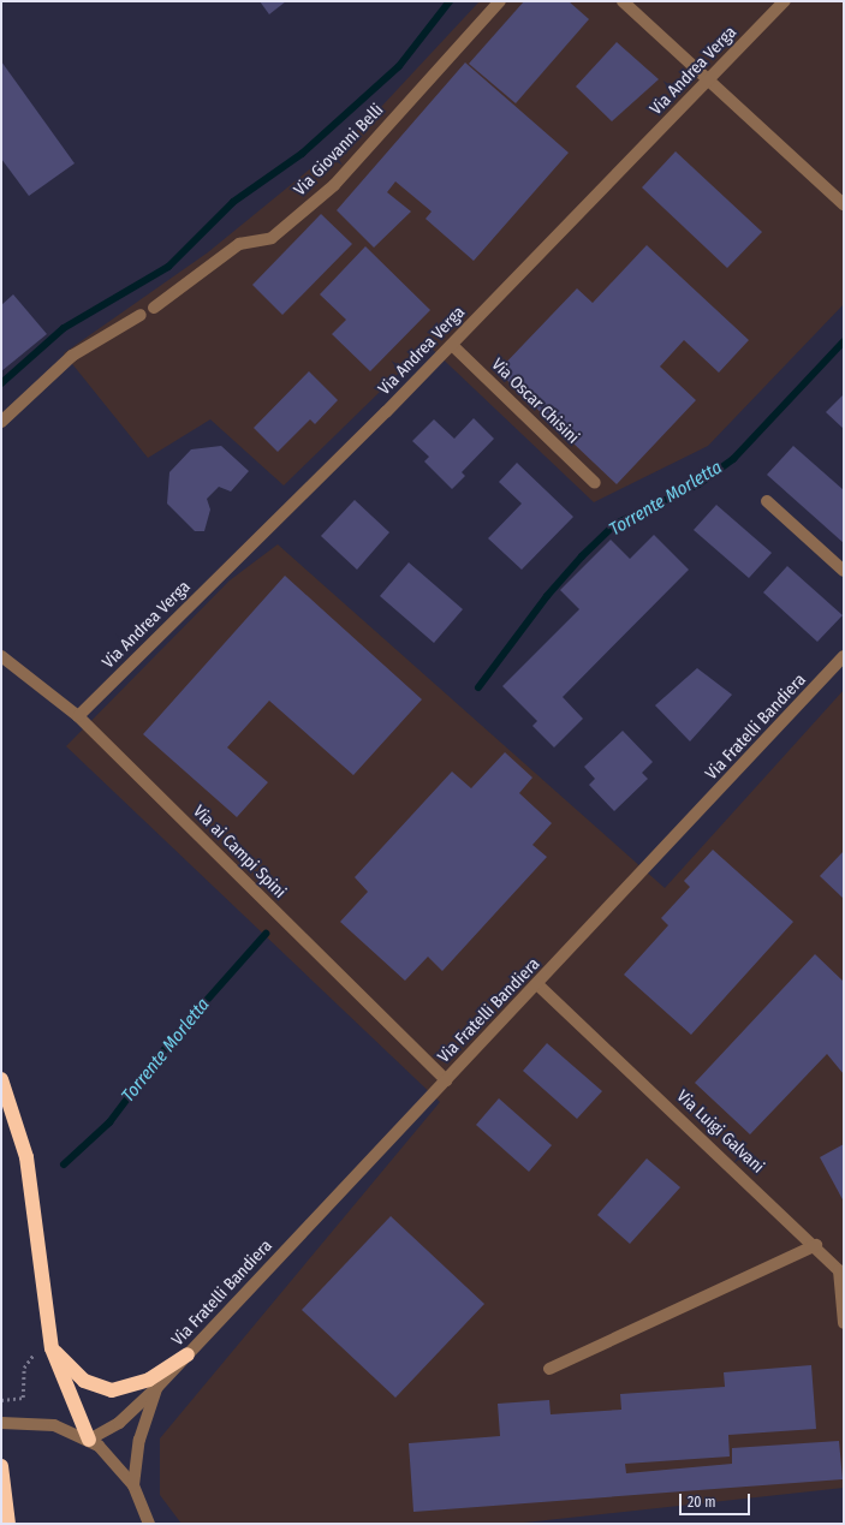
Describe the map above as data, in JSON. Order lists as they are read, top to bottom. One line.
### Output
{"streets":{"street":["Via Andrea Verga","Via Giovanni Belli","Via Oscar Chisini","Via Fratelli Bandiera","Via ai Campi Spini","Via Luigi Galvani"]},"crossings":[["Via Andrea Verga","Via Oscar Chisini"],["Via Andrea Verga","Via ai Campi Spini"],["Via Fratelli Bandiera","Via ai Campi Spini"],["Via Fratelli Bandiera","Via Luigi Galvani"]],"water":["Torrente Morletta"],"scale_bar":"20 m"}
